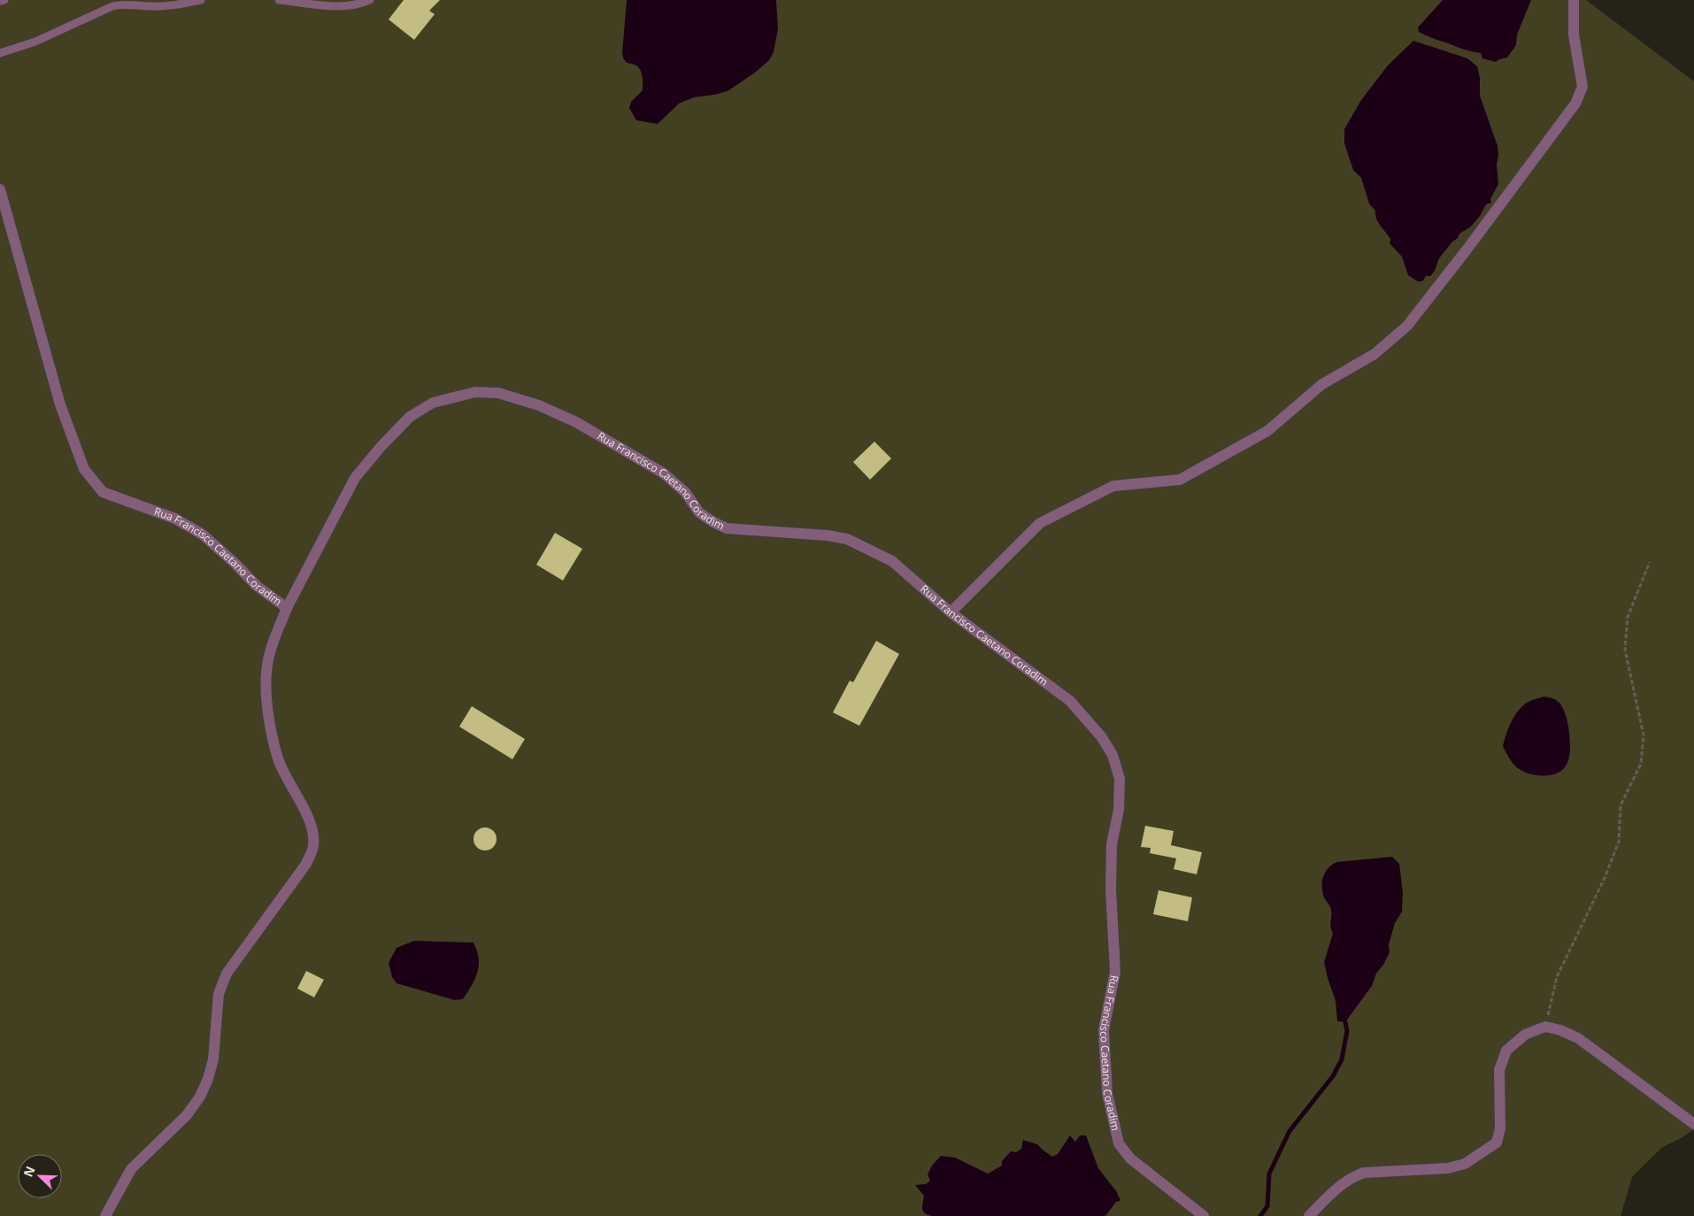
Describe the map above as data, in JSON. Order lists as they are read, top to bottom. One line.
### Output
{"streets":{"street":["Rua Francisco Caetano Coradim"]},"north":"top left"}
